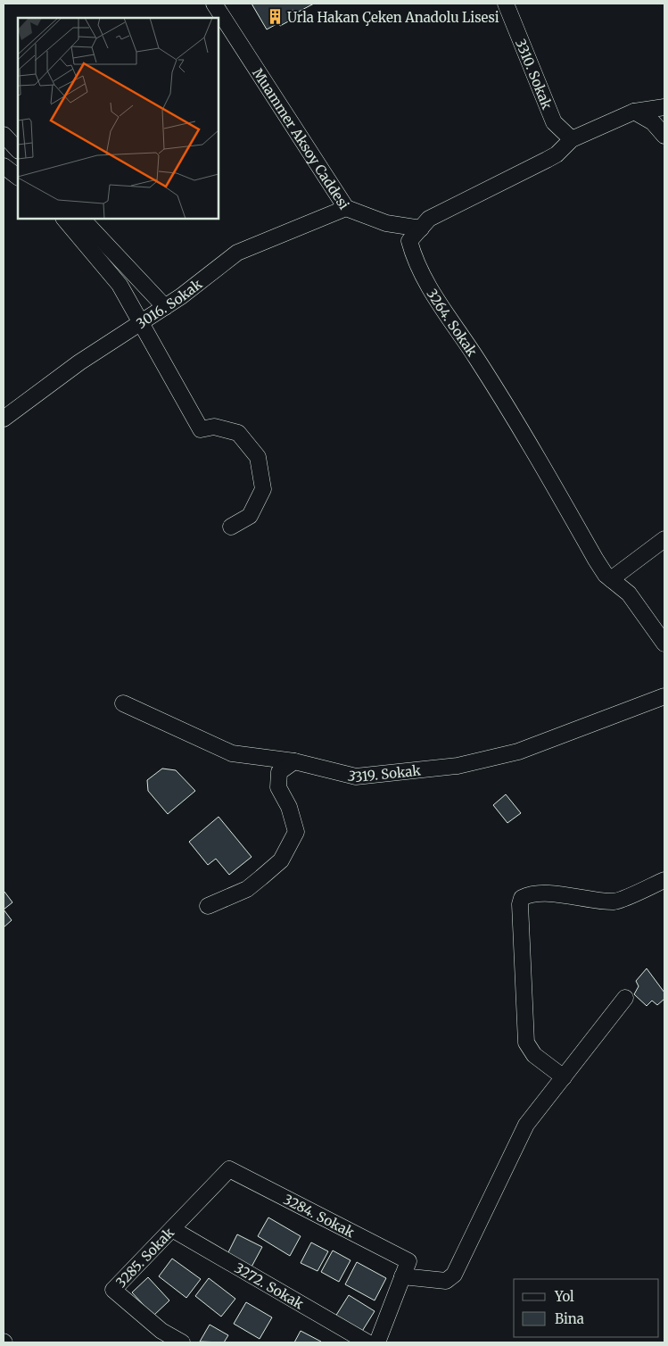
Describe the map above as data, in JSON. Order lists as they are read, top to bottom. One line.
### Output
{"streets":{"street":["3310. Sokak","Muammer Aksoy Caddesi","3016. Sokak","3264. Sokak","3319. Sokak","3284. Sokak","3285. Sokak","3272. Sokak"]},"crossings":[["3310. Sokak","3264. Sokak"],["Muammer Aksoy Caddesi","3016. Sokak"],["Muammer Aksoy Caddesi","3264. Sokak"],["3284. Sokak","3285. Sokak"],["3285. Sokak","3272. Sokak"]],"places":{"building":["Urla Hakan Çeken Anadolu Lisesi"]},"legend":["Yol","Bina"]}
